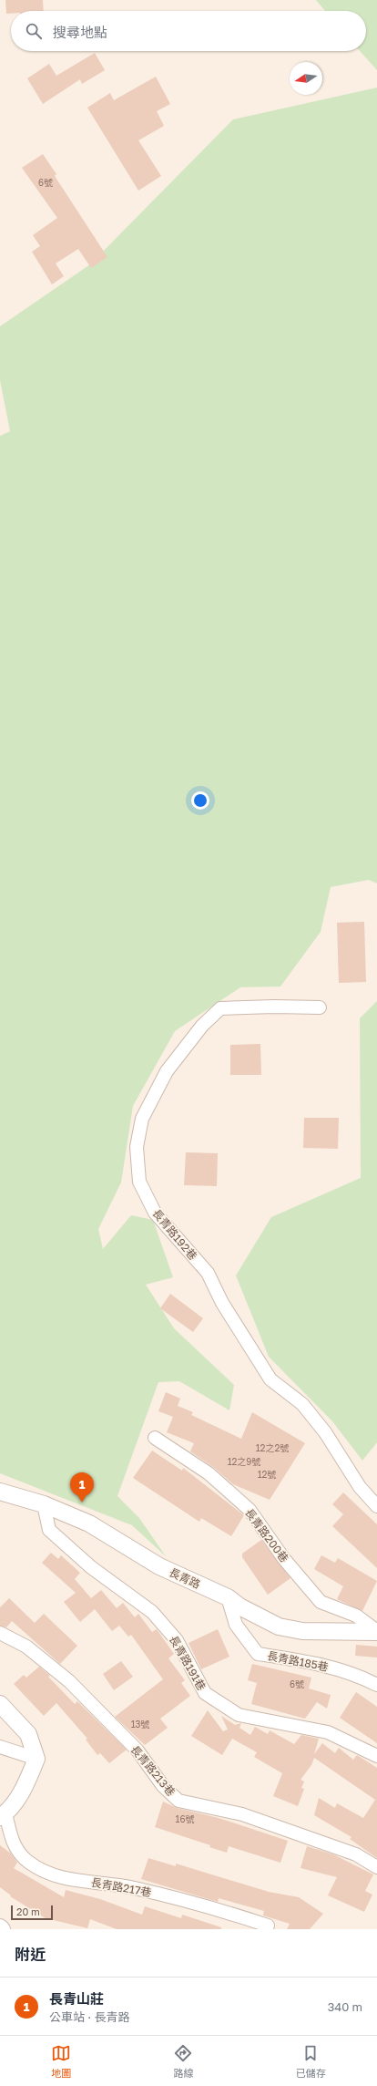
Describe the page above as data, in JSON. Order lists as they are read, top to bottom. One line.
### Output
{"streets":{"street":["長青路192巷","長青路200巷","長青路","長青路185巷","長青路191巷","長青路213巷","長青路217巷"]},"crossings":[["長青路200巷","長青路"],["長青路","長青路185巷"],["長青路","長青路191巷"]],"house_numbers":["6號","12之2號","12之9號","12號","6號","13號","16號"],"scale_bar":"20 m","north":"left","page":{"search":"搜尋地點","pins":"1","scale":"20 m","heading":"附近","list":[{"mark":"1","name":"長青山莊","note":"公車站 · 長青路","value":"340 m"}],"nav":["地圖","路線","已儲存"]}}
